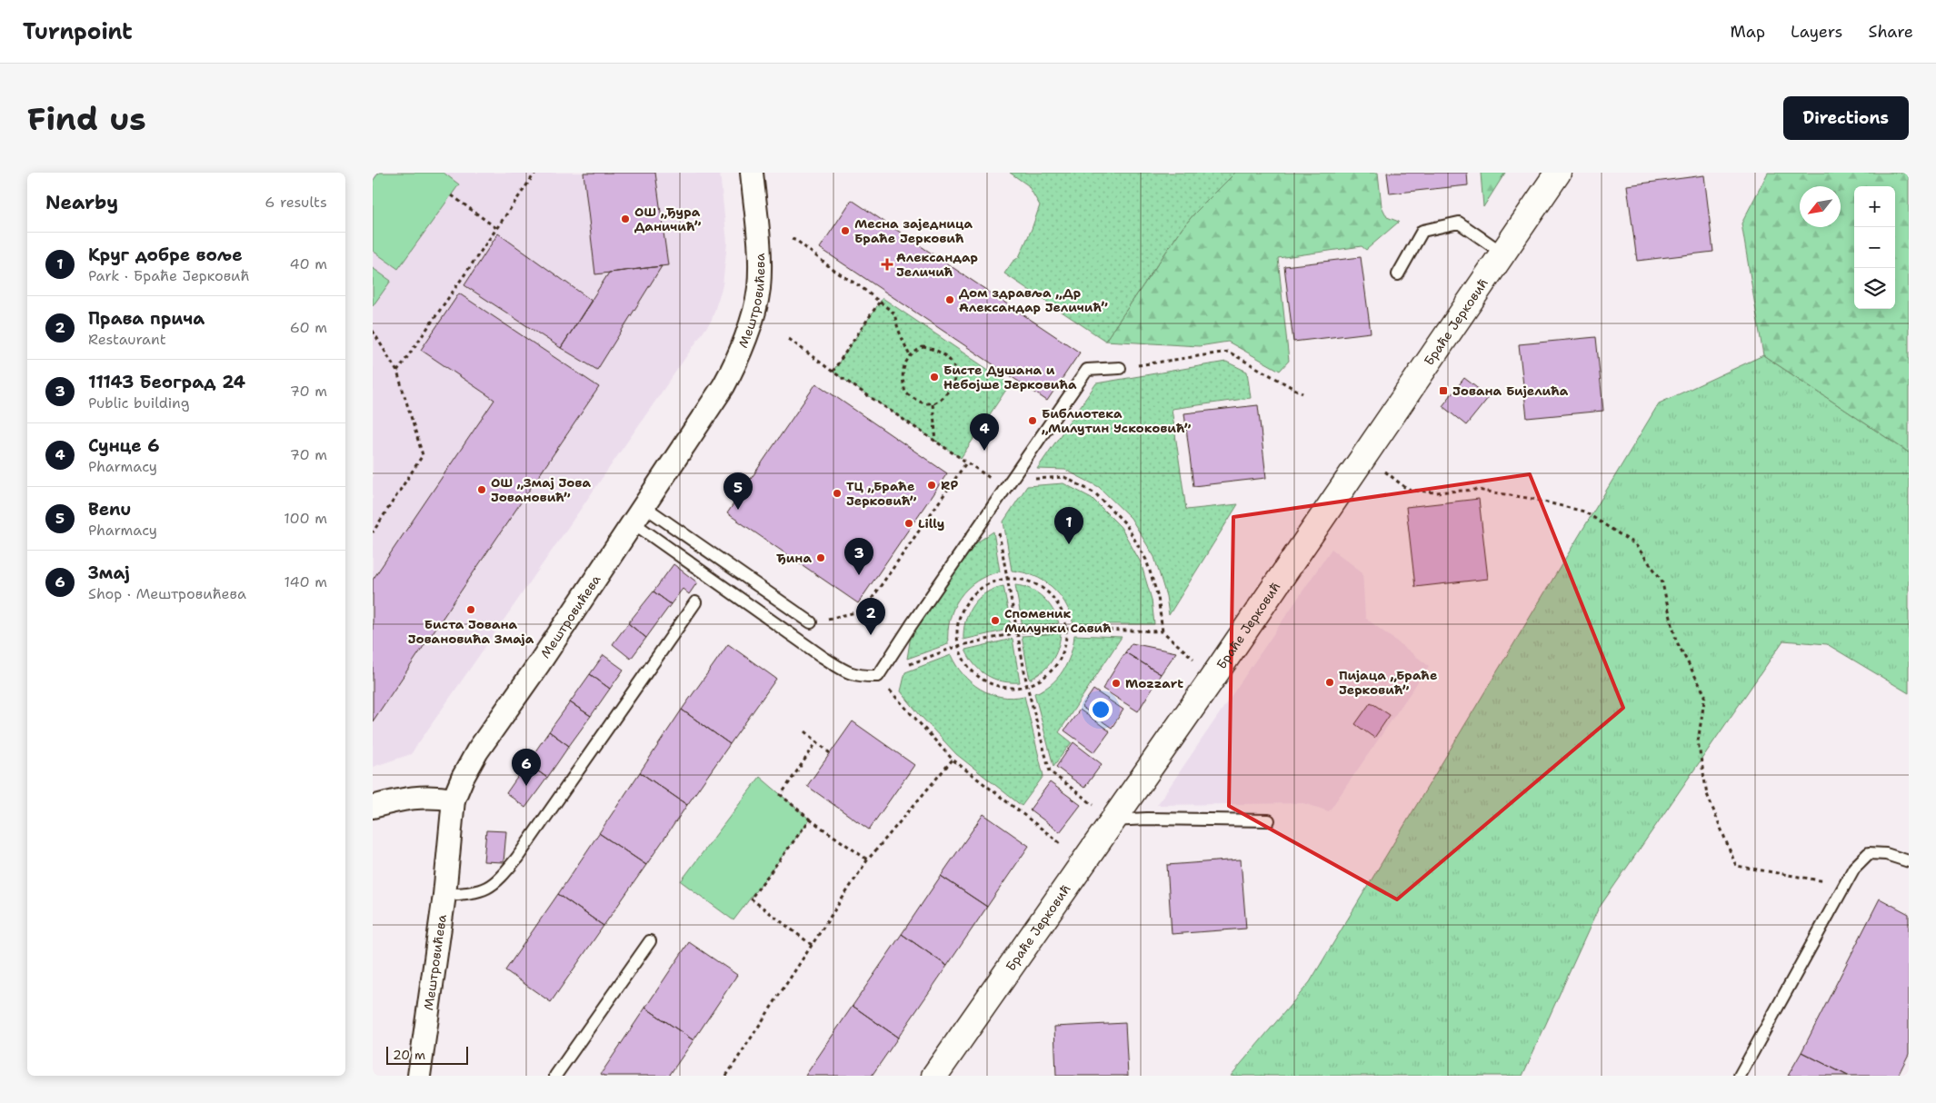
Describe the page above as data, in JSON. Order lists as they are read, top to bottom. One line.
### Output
{"streets":{"street":["Мештровићева","Браће Јерковић"]},"places":{"other":["ОШ „Ђура Даничић”","Месна заједница Браће Јерковић","Дом здравља „Др Александар Јеличић”","Бисте Душана и Небојше Јерковића","Библиотека „Милутин Ускоковић”","RP","ОШ „Змај Јова Јовановић”","ТЦ „Браће Јерковић”","Lilly","Ђина","Биста Јована Јовановића Змаја","Споменик Милунки Савић","Пијаца „Браће Јерковић”","Mozzart"],"health":["Александар Јеличић"],"transit":["Јована Бијелића"]},"scale_bar":"20 m","north":"bottom left","page":{"header":"Turnpoint","nav":["Map","Layers","Share"],"buttons":"Directions","title":"Find us","heading":["Nearby","6 results"],"map_buttons":["+","−"],"list":[{"mark":"1","name":"Круг добре воље","note":"Park · Браће Јерковић","value":"40 m"},{"mark":"2","name":"Права прича","note":"Restaurant","value":"60 m"},{"mark":"3","name":"11143 Београд 24","note":"Public building","value":"70 m"},{"mark":"4","name":"Сунце 6","note":"Pharmacy","value":"70 m"},{"mark":"5","name":"Benu","note":"Pharmacy","value":"100 m"},{"mark":"6","name":"Змај","note":"Shop · Мештровићева","value":"140 m"}],"pins":["4","5","1","3","2","6"],"scale":"20 m"}}
